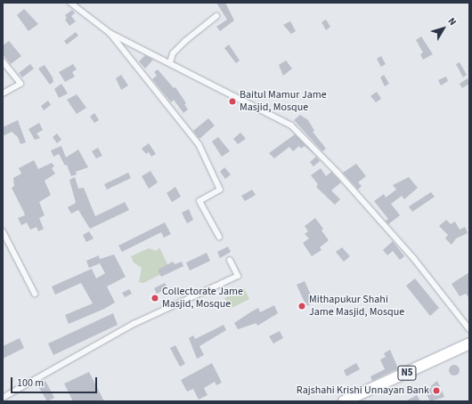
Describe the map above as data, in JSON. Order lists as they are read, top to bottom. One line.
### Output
{"streets":{"highway":["N5"]},"places":["Baitul Mamur Jame Masjid, Mosque","Collectorate Jame Masjid, Mosque","Mithapukur Shahi Jame Masjid, Mosque","Rajshahi Krishi Unnayan Bank"],"scale_bar":"100 m","north":"top right"}
